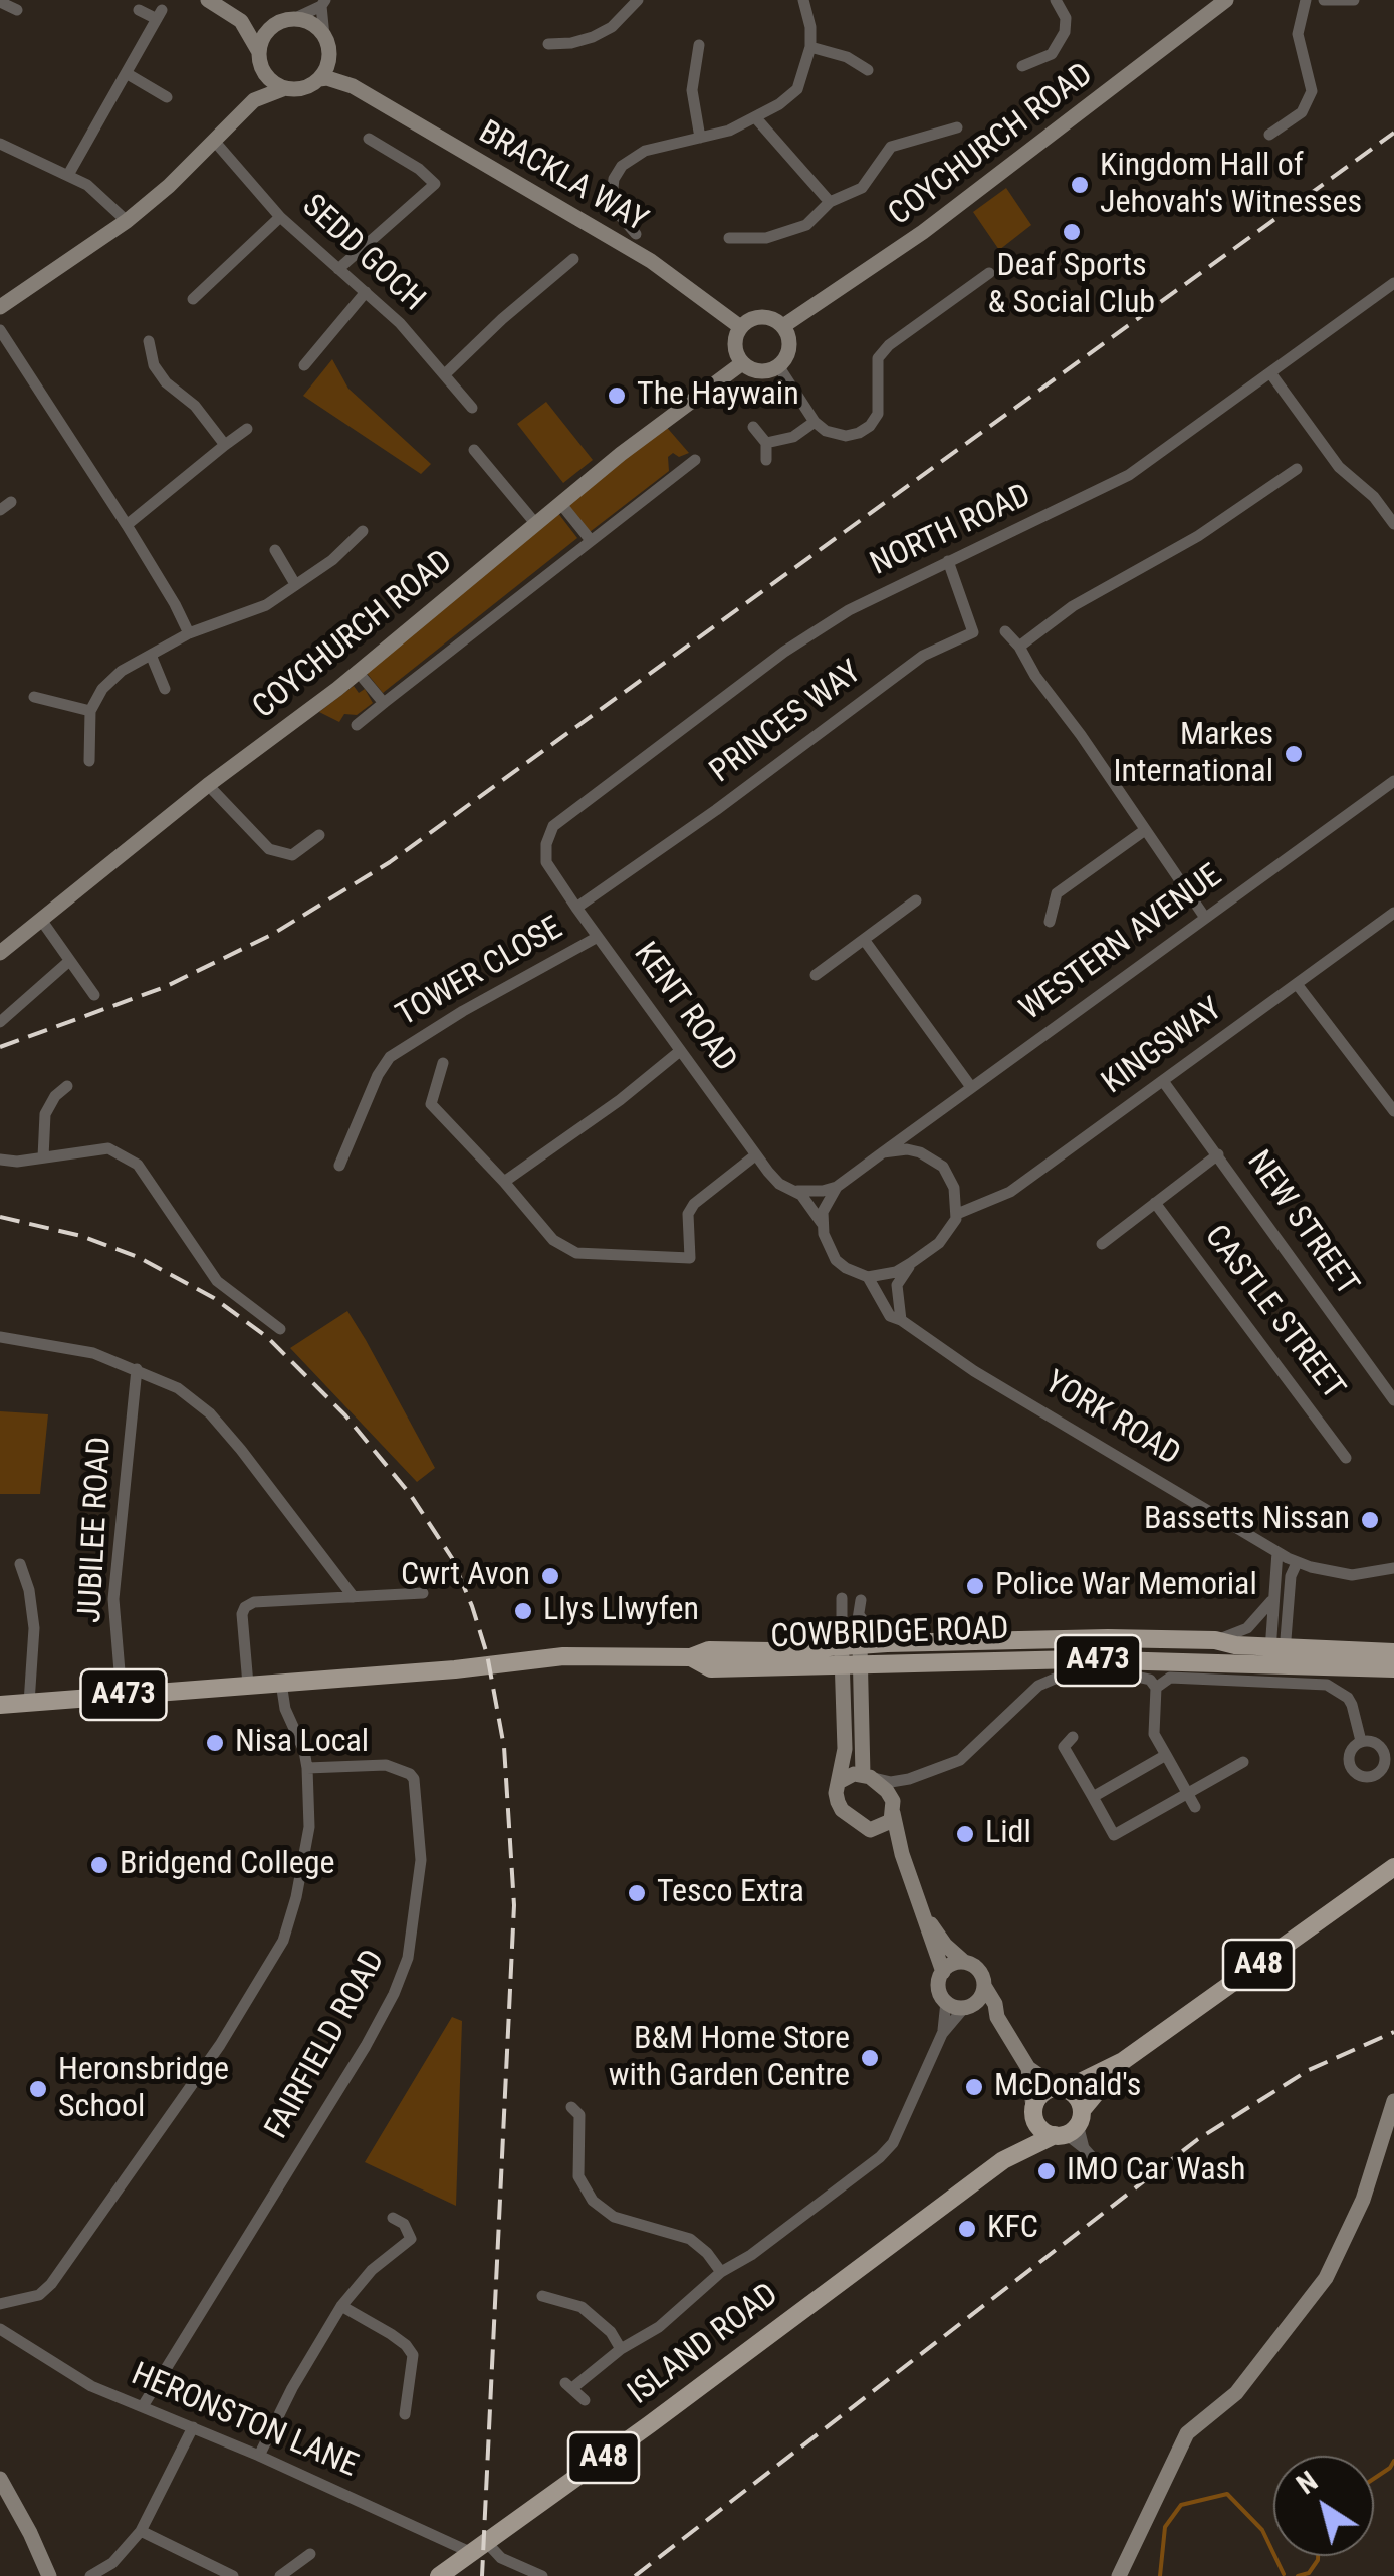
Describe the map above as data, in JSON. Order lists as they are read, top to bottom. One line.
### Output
{"streets":{"main road":["COWBRIDGE ROAD","A473","A48","ISLAND ROAD"],"street":["COYCHURCH ROAD","BRACKLA WAY","SEDD GOCH","NORTH ROAD","PRINCES WAY","WESTERN AVENUE","TOWER CLOSE","KENT ROAD","KINGSWAY","NEW STREET","CASTLE STREET","YORK ROAD","JUBILEE ROAD","FAIRFIELD ROAD","HERONSTON LANE"]},"crossings":[["COYCHURCH ROAD","BRACKLA WAY"],["NORTH ROAD","PRINCES WAY"],["NORTH ROAD","KENT ROAD"],["PRINCES WAY","KENT ROAD"],["WESTERN AVENUE","KENT ROAD"],["WESTERN AVENUE","KINGSWAY"],["WESTERN AVENUE","YORK ROAD"],["TOWER CLOSE","KENT ROAD"],["KENT ROAD","KINGSWAY"],["KENT ROAD","YORK ROAD"],["KINGSWAY","NEW STREET"],["KINGSWAY","YORK ROAD"],["JUBILEE ROAD","COWBRIDGE ROAD"],["A48","ISLAND ROAD"],["FAIRFIELD ROAD","HERONSTON LANE"],["ISLAND ROAD","HERONSTON LANE"]],"places":["Kingdom Hall of Jehovah's Witnesses","Deaf Sports & Social Club","The Haywain","Markes International","Bassetts Nissan","Cwrt Avon","Police War Memorial","Llys Llwyfen","Nisa Local","Lidl","Bridgend College","Tesco Extra","B&M Home Store with Garden Centre","McDonald's","Heronsbridge School","IMO Car Wash","KFC"],"north":"top left"}
